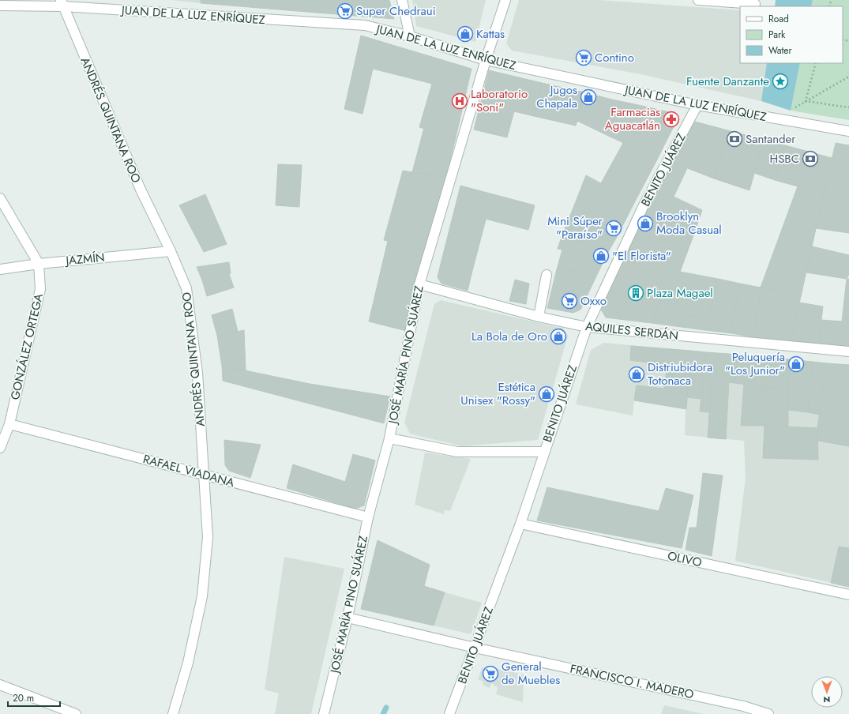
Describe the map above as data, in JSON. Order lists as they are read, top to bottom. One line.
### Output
{"streets":{"street":["JUAN DE LA LUZ ENRÍQUEZ","ANDRÉS QUINTANA ROO","BENITO JUÁREZ","JAZMÍN","AQUILES SERDÁN","GONZÁLEZ ORTEGA","JOSÉ MARÍA PINO SUÁREZ","RAFAEL VIADANA","OLIVO","FRANCISCO I. MADERO"]},"crossings":[["JUAN DE LA LUZ ENRÍQUEZ","ANDRÉS QUINTANA ROO"],["JUAN DE LA LUZ ENRÍQUEZ","BENITO JUÁREZ"],["JUAN DE LA LUZ ENRÍQUEZ","JOSÉ MARÍA PINO SUÁREZ"],["ANDRÉS QUINTANA ROO","JAZMÍN"],["ANDRÉS QUINTANA ROO","RAFAEL VIADANA"],["BENITO JUÁREZ","AQUILES SERDÁN"],["BENITO JUÁREZ","OLIVO"],["BENITO JUÁREZ","FRANCISCO I. MADERO"],["JAZMÍN","GONZÁLEZ ORTEGA"],["AQUILES SERDÁN","JOSÉ MARÍA PINO SUÁREZ"],["GONZÁLEZ ORTEGA","RAFAEL VIADANA"],["JOSÉ MARÍA PINO SUÁREZ","RAFAEL VIADANA"],["JOSÉ MARÍA PINO SUÁREZ","FRANCISCO I. MADERO"]],"places":{"supermarket":["Super Chedraui","Contino","Mini Súper \"Paraíso\"","Oxxo","General de Muebles"],"shop":["Kattas","Jugos Chapala","Brooklyn Moda Casual","\"El Florista\"","La Bola de Oro","Peluquería \"Los Junior\"","Distriubidora Totonaca","Estética Unisex \"Rossy\""],"place":["Fuente Danzante"],"hospital":["Laboratorio \"Soni\""],"pharmacy":["Farmacias Aguacatlán"],"bank":["Santander","HSBC"],"building":["Plaza Magael"]},"legend":["Road","Park","Water"],"scale_bar":"20 m","north":"bottom"}
